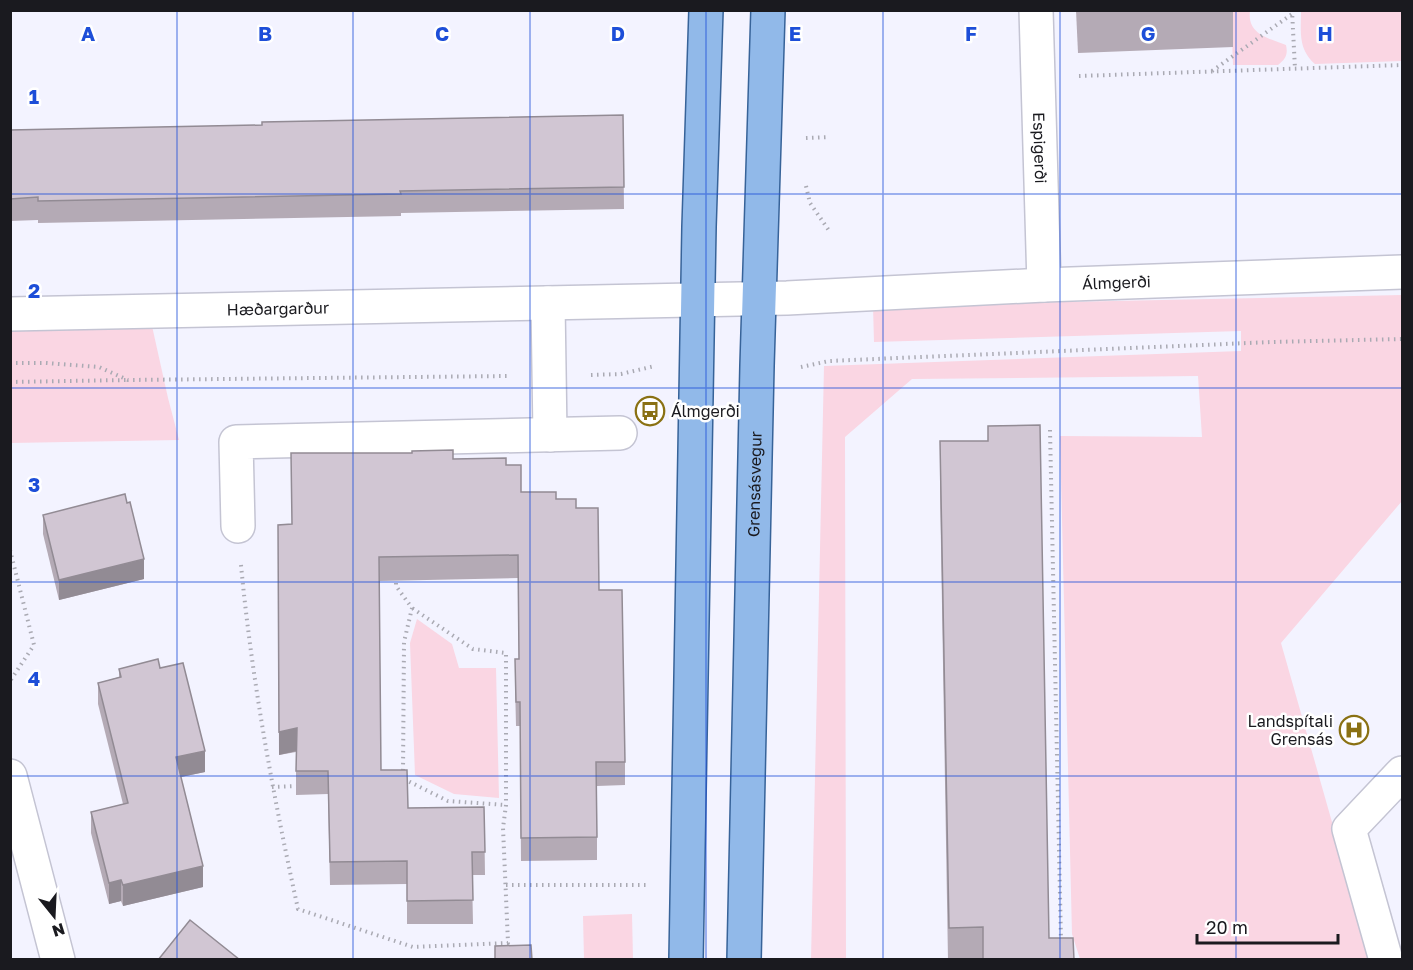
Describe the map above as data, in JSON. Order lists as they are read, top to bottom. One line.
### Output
{"streets":{"main road":["Grensásvegur"],"street":["Espigerði","Álmgerði","Hæðargarður"]},"crossings":[["Espigerði","Álmgerði"],["Álmgerði","Hæðargarður"],["Álmgerði","Grensásvegur"],["Hæðargarður","Grensásvegur"]],"places":{"bus stop":["Álmgerði"],"hospital":["Landspítali Grensás"]},"scale_bar":"20 m","north":"bottom","grid":{"columns":["A","B","C","D","E","F","G","H"],"rows":["1","2","3","4"]}}
